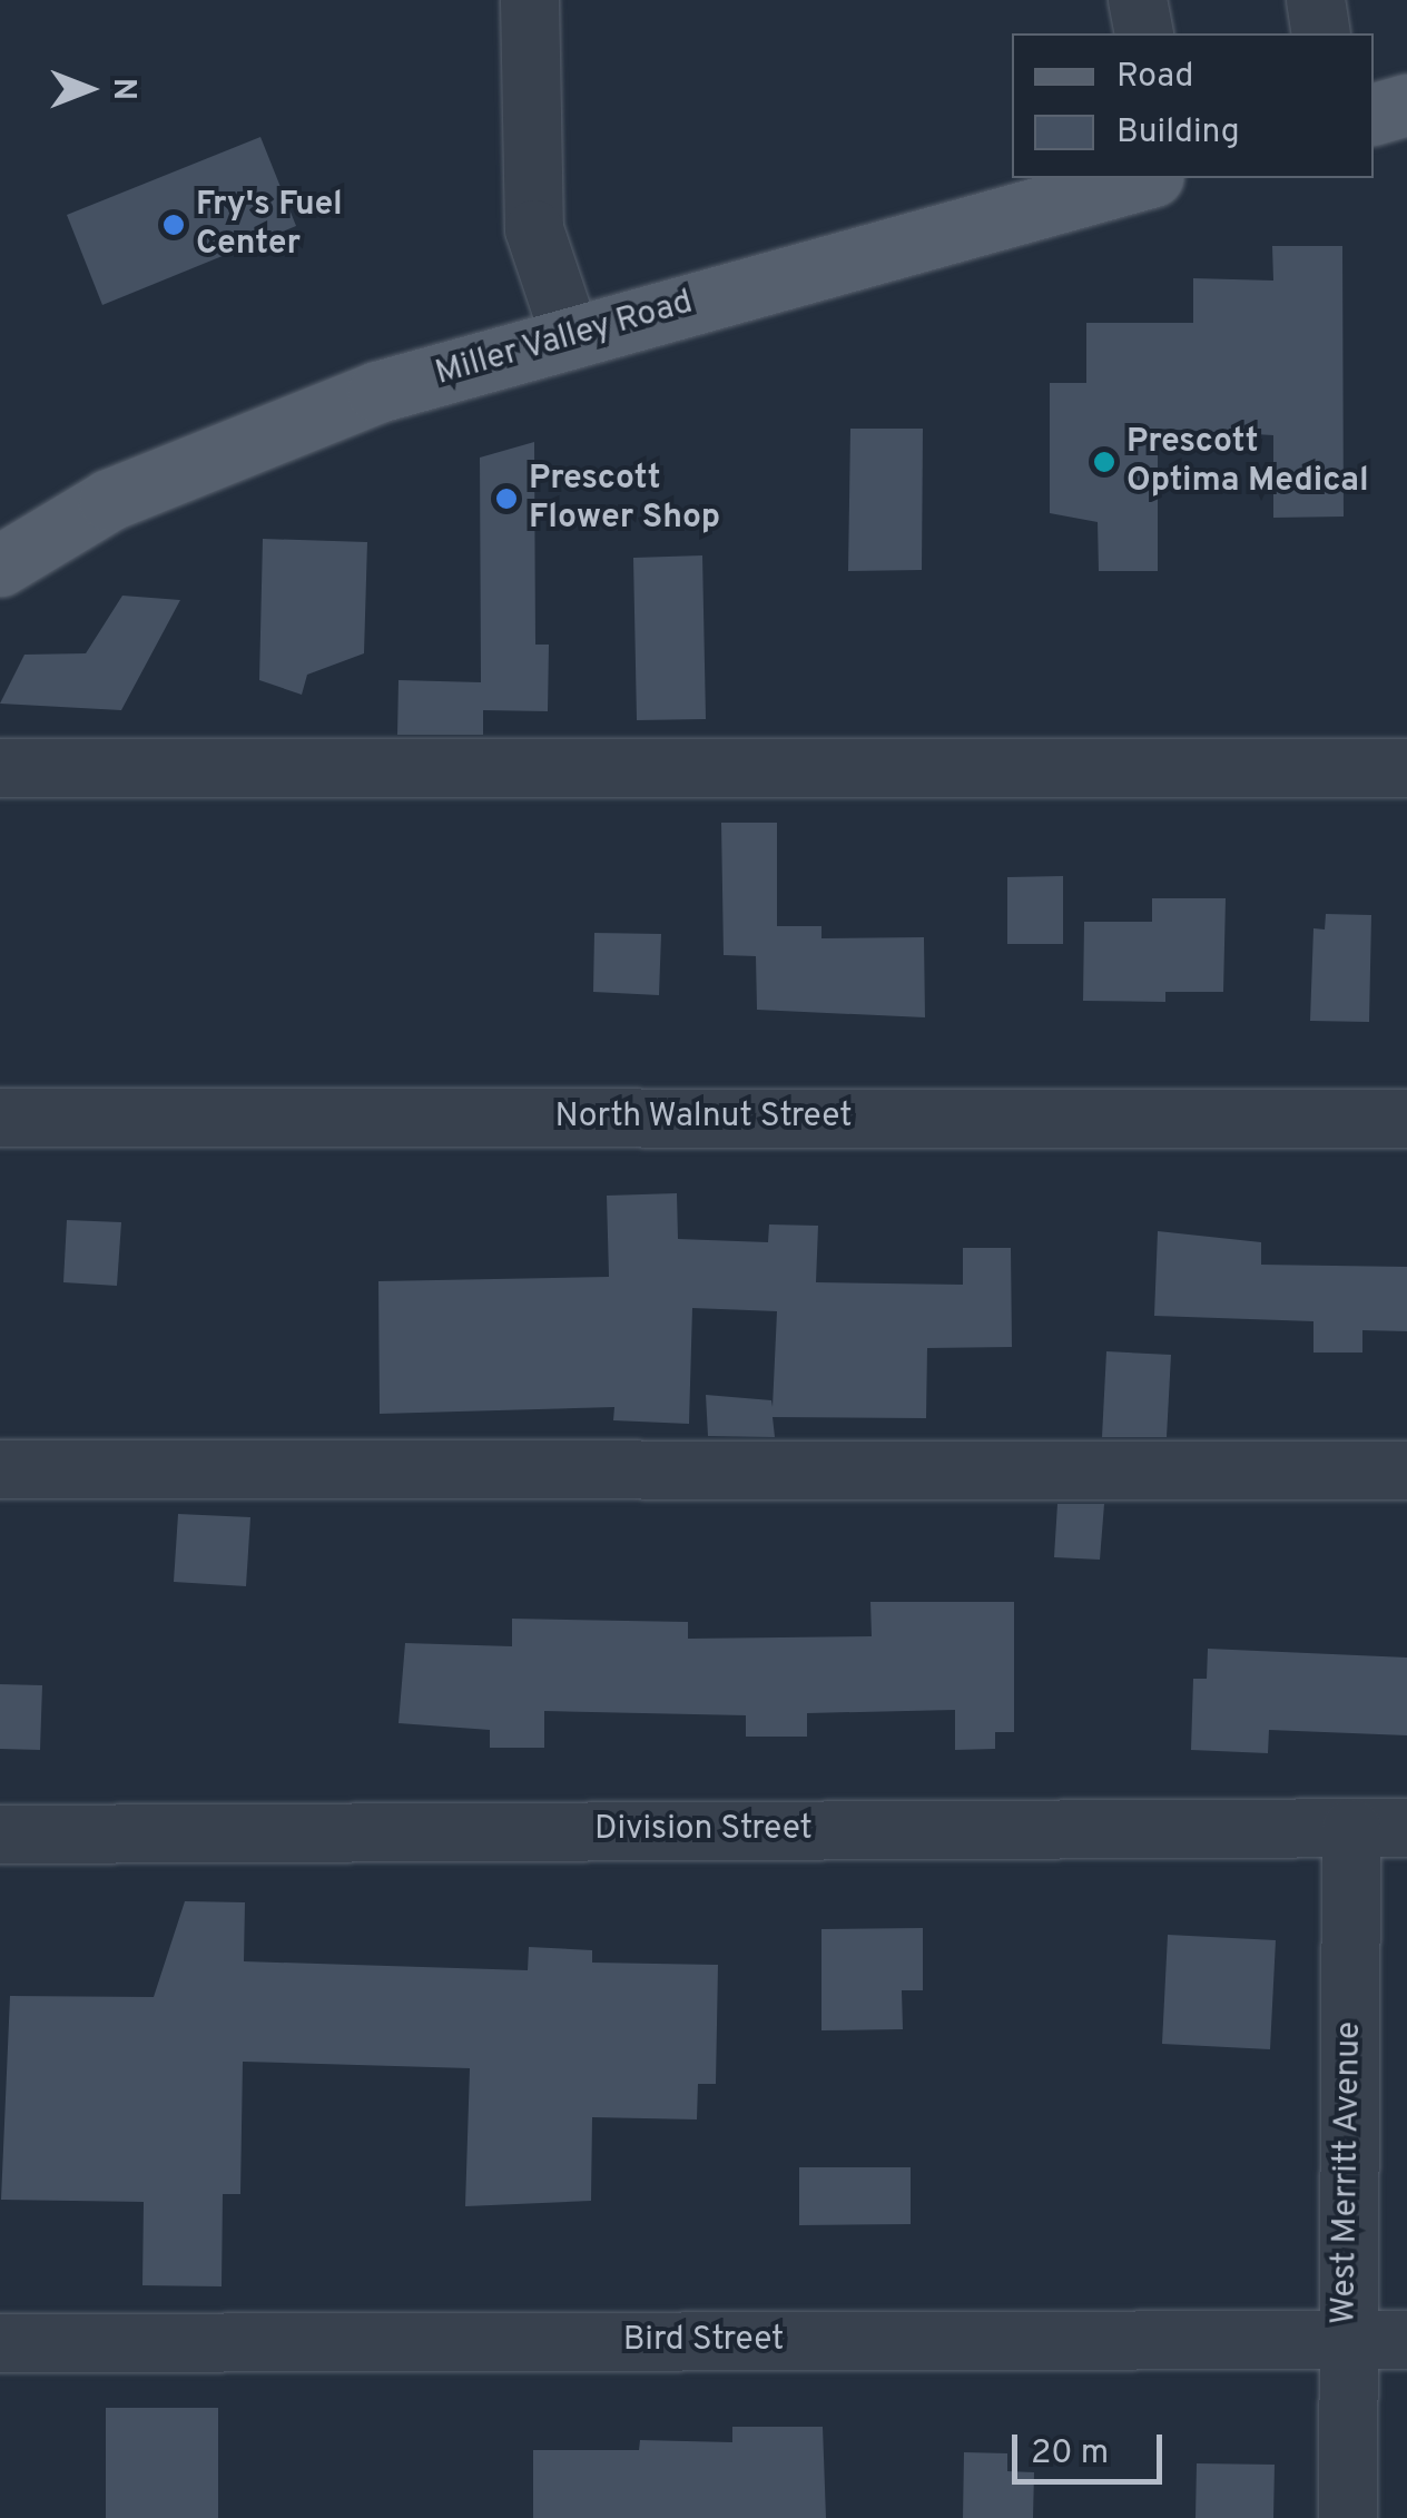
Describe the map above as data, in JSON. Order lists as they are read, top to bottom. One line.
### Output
{"streets":{"main road":["Miller Valley Road"],"street":["North Walnut Street","Division Street","West Merritt Avenue","Bird Street"]},"crossings":[["Division Street","West Merritt Avenue"],["West Merritt Avenue","Bird Street"]],"places":["Fry's Fuel Center","Prescott Optima Medical","Prescott Flower Shop"],"legend":["Road","Building"],"scale_bar":"20 m","north":"right"}
